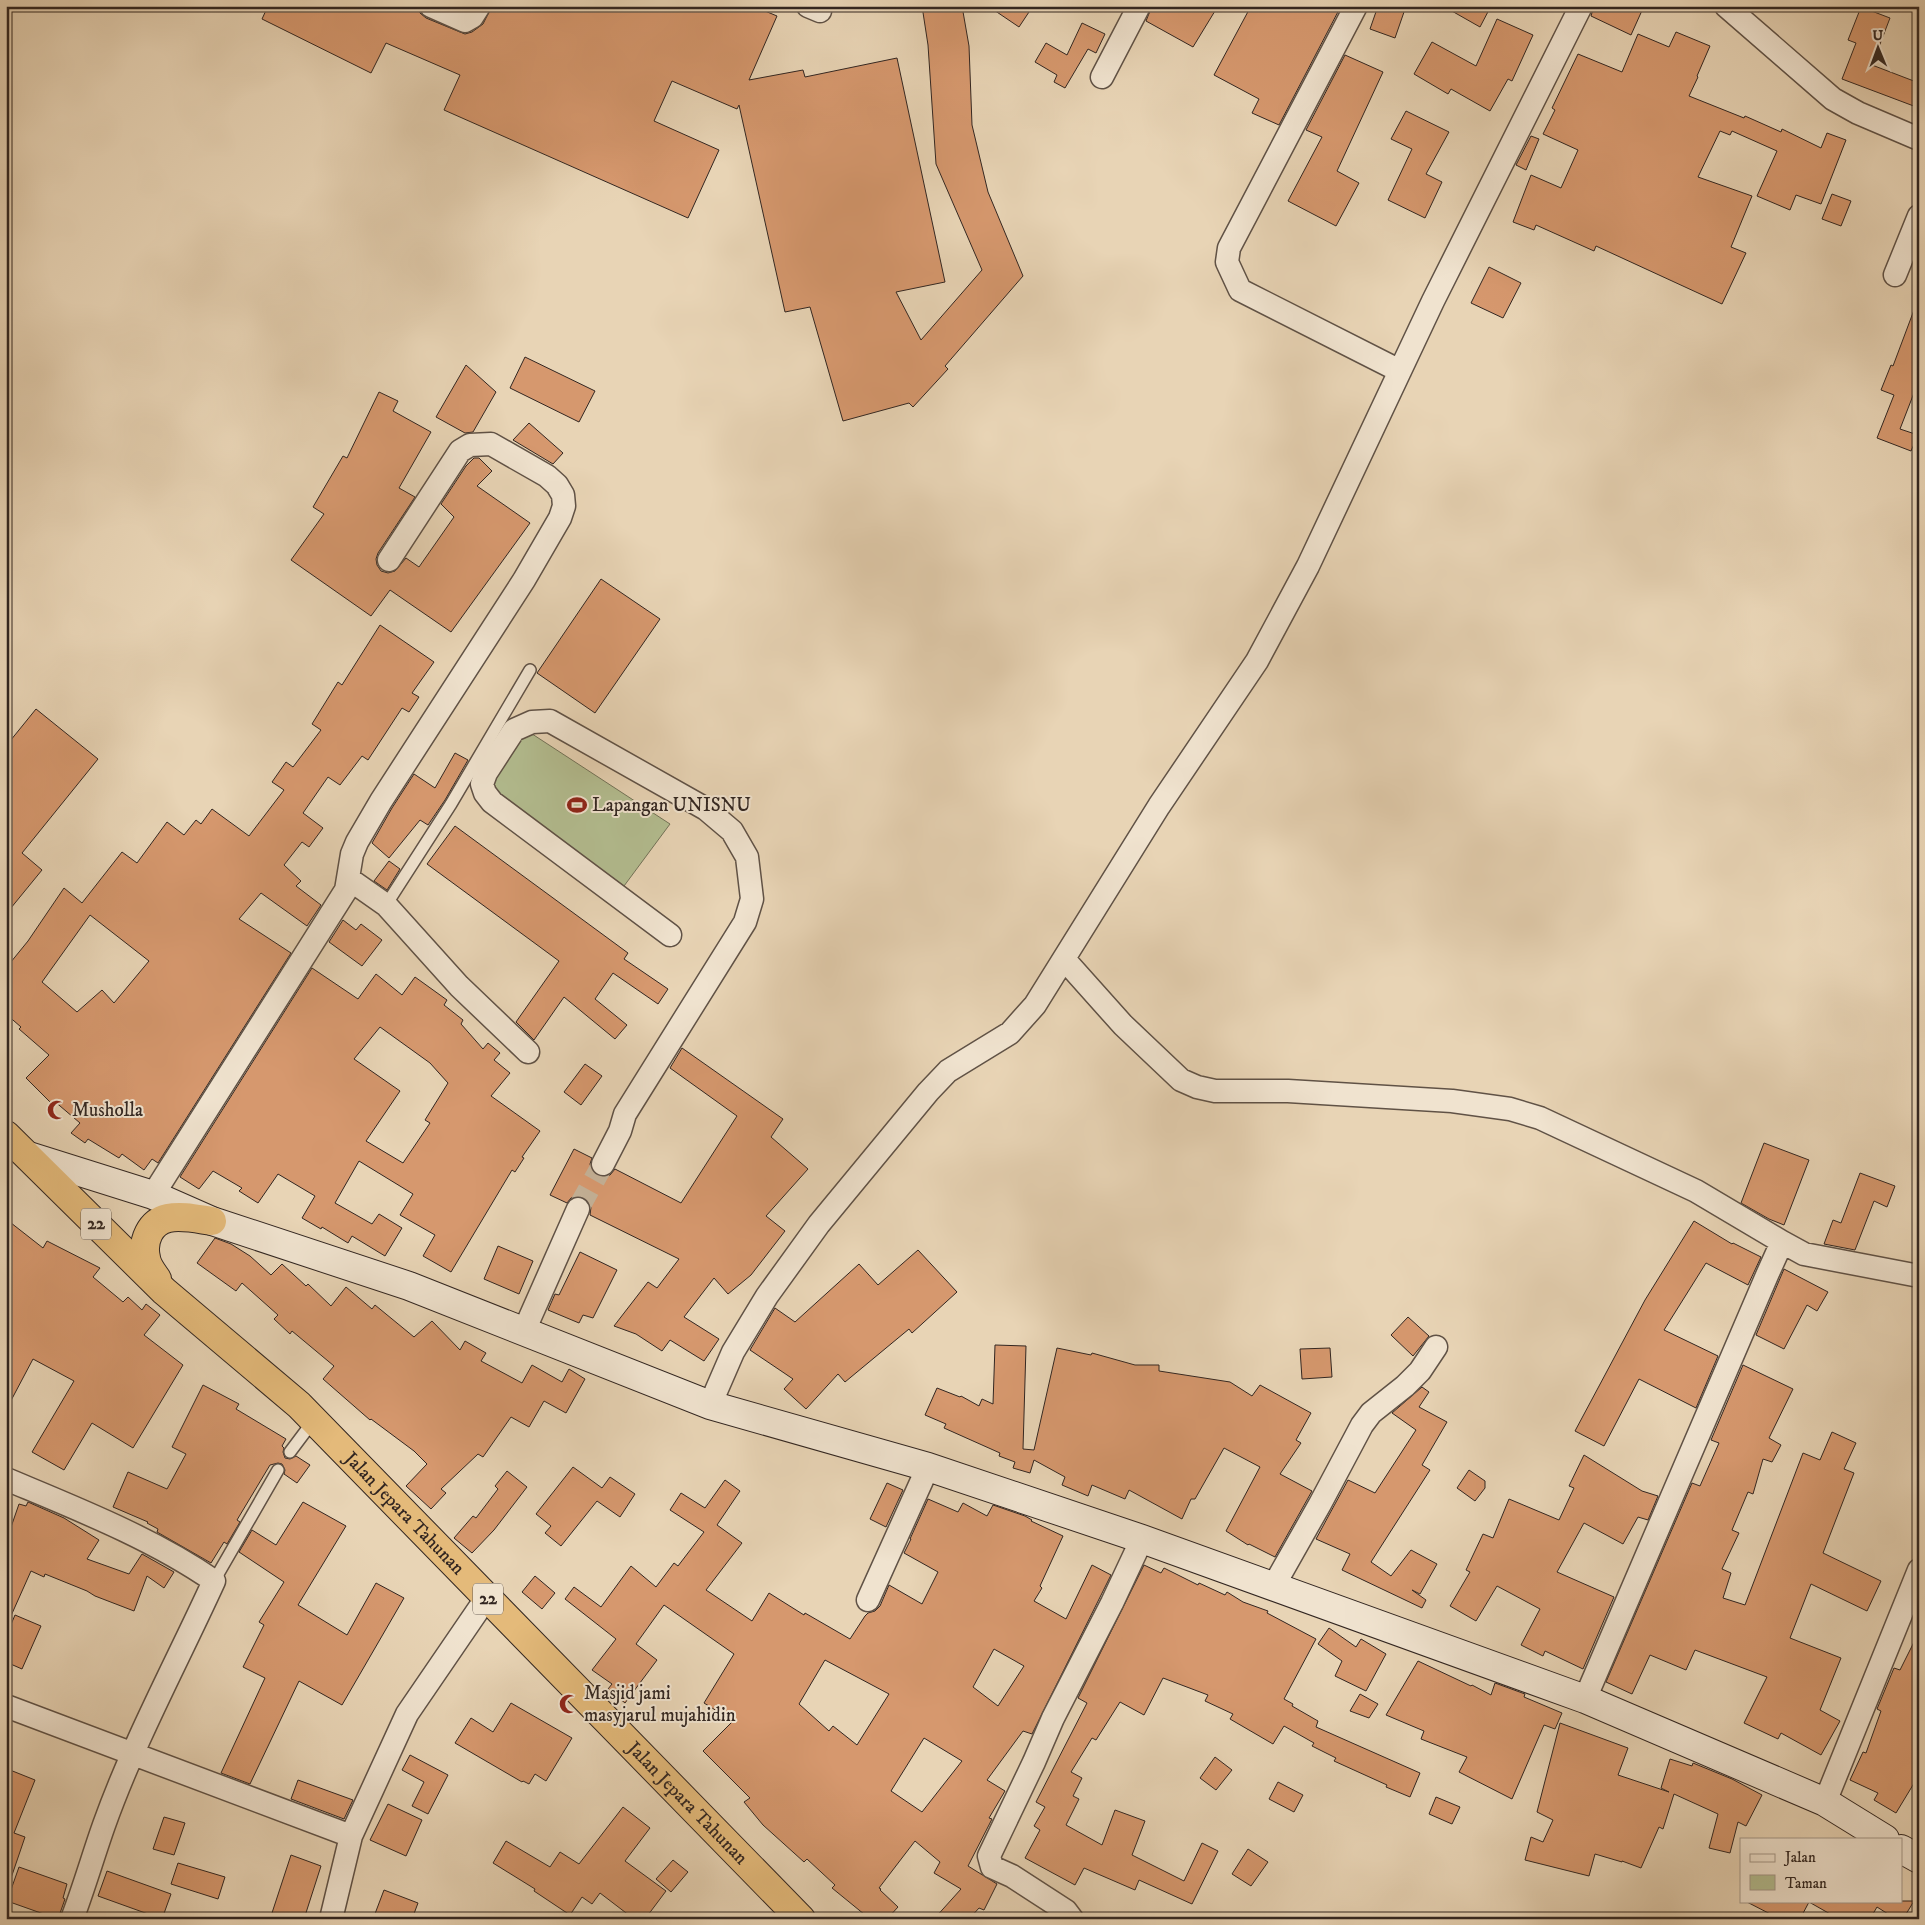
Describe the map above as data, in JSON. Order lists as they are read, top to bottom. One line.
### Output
{"streets":{"highway":["22","Jalan Jepara Tahunan"]},"crossings":[["22","Jalan Jepara Tahunan"]],"places":{"sports":["Lapangan UNISNU"],"mosque":["Musholla","Masjid jami masyjarul mujahidin"]},"legend":["Jalan","Taman"],"north":"top"}
